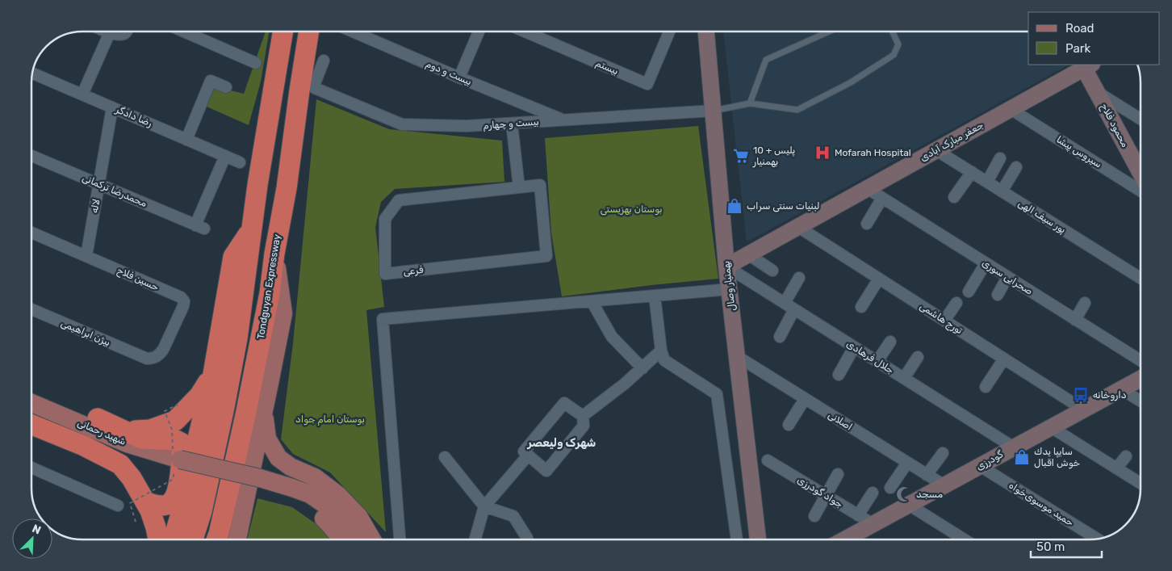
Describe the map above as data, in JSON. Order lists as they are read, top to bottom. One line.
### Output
{"streets":{"highway":["Tondguyan Expressway"],"main road":["شهید رحمانی"],"street":["بیستم","بیست و دوم","رضا دادگر","بیست و چهارم","محمود فلاح","جعفر مبارک آبادی","سیروس پیشا","محمدرضا ترکمانی","لاله","پور سیف الهی","فرعی","صحرایی سوری","حسین فلاح","بهمنیار وصال","تورج هاشمی","بیژن ابراهیمی","جلال فرهادی","اصلانی","گودرزی","جواد گودرزی","حمید موسوی‌خواه"]},"crossings":[["بیست و دوم","بیست و چهارم"],["رضا دادگر","محمدرضا ترکمانی"],["رضا دادگر","لاله"],["بیست و چهارم","بهمنیار وصال"],["محمود فلاح","جعفر مبارک آبادی"],["جعفر مبارک آبادی","سیروس پیشا"],["جعفر مبارک آبادی","پور سیف الهی"],["جعفر مبارک آبادی","صحرایی سوری"],["جعفر مبارک آبادی","بهمنیار وصال"],["جعفر مبارک آبادی","تورج هاشمی"],["جعفر مبارک آبادی","جلال فرهادی"],["محمدرضا ترکمانی","لاله"],["لاله","حسین فلاح"],["حسین فلاح","بیژن ابراهیمی"],["بهمنیار وصال","جلال فرهادی"],["بهمنیار وصال","اصلانی"],["تورج هاشمی","گودرزی"],["جلال فرهادی","گودرزی"],["اصلانی","گودرزی"],["گودرزی","جواد گودرزی"],["گودرزی","حمید موسوی‌خواه"]],"districts":["شهرک ولیعصر"],"parks":["بوستان بهزیستی","بوستان امام جواد"],"places":{"hospital":["Mofarah Hospital"],"supermarket":["پلیس + 10 بهمنیار"],"shop":["لبنیات سنتی سراب","سايپا يدك خوش اقبال"],"bus stop":["داروخانه"],"mosque":["مسجد"]},"legend":["Road","Park"],"scale_bar":"50 m","north":"top right"}
